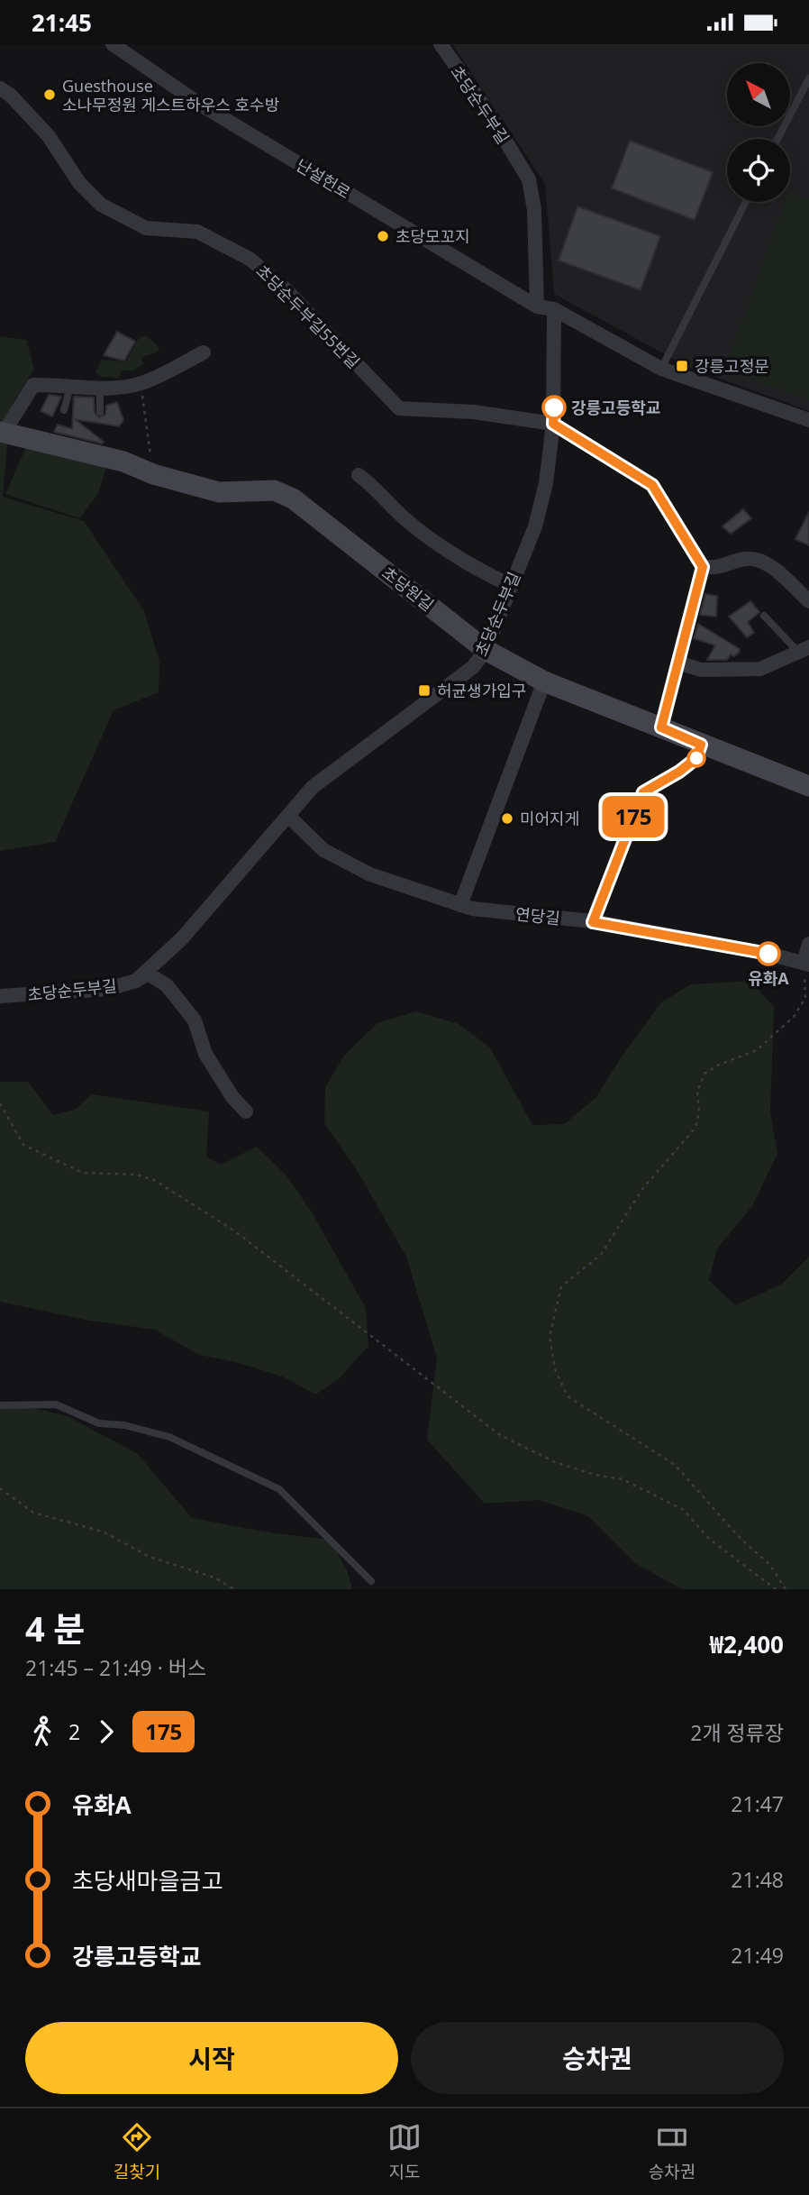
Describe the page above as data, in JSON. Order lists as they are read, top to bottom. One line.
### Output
{"streets":{"street":["초당순두부길","난설헌로","초당순두부길55번길","초당원길","연당길"]},"crossings":[["초당순두부길","난설헌로"],["초당순두부길","초당순두부길55번길"],["초당순두부길","초당원길"],["초당순두부길","연당길"]],"places":{"other":["Guesthouse 소나무정원 게스트하우스 호수방","초당모꼬지","강릉고등학교","미어지게","유화A"],"transit":["강릉고정문","허균생가입구"]},"lines":["bus line 175"],"north":"top left","page":{"status":"21:45","on_map":"175","heading":["4 분","21:45 – 21:49 · 버스","₩2,400"],"legs":["2","175","2개 정류장"],"list":[{"name":"유화A","value":"21:47"},{"name":"초당새마을금고","value":"21:48"},{"name":"강릉고등학교","value":"21:49"}],"buttons":["시작","승차권"],"tabs":["길찾기","지도","승차권"]}}
